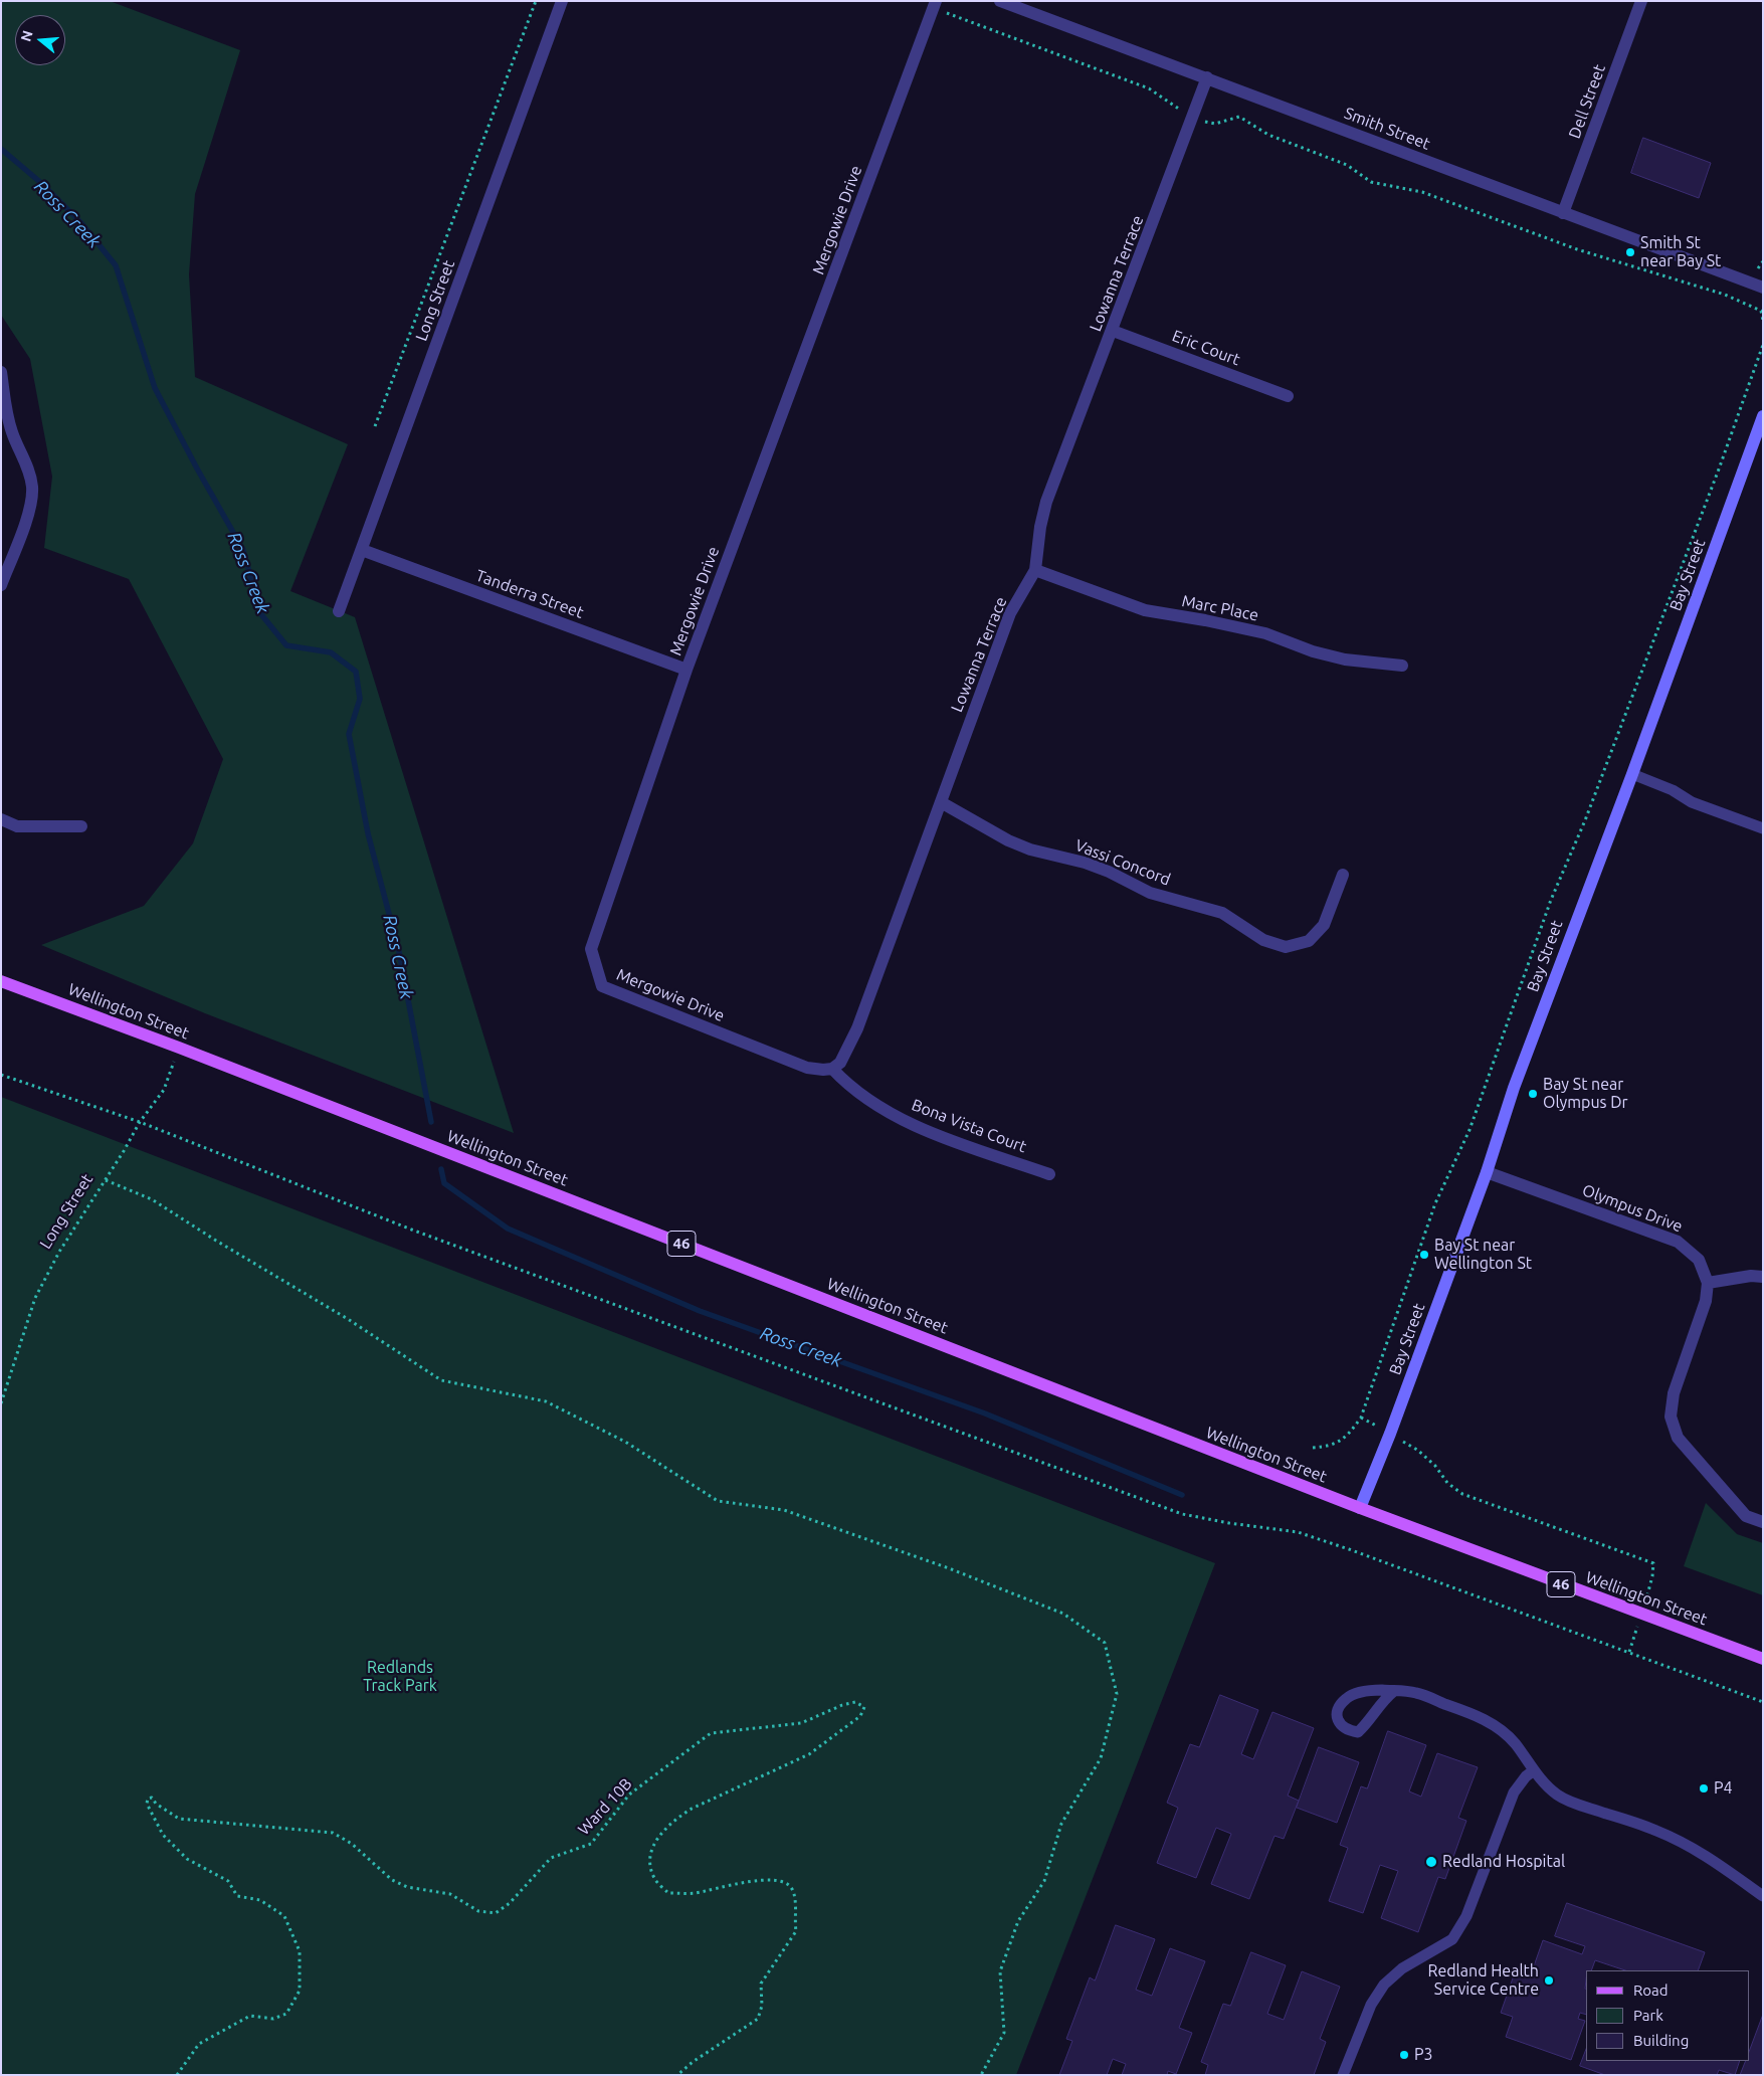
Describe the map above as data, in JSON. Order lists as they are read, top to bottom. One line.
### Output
{"streets":{"main road":["Wellington Street","46"],"street":["Dell Street","Smith Street","Mergowie Drive","Lowanna Terrace","Long Street","Eric Court","Bay Street","Tanderra Street","Marc Place","Vassi Concord","Bona Vista Court","Olympus Drive"],"path":["Ward 10B"]},"crossings":[["Dell Street","Smith Street"],["Smith Street","Lowanna Terrace"],["Mergowie Drive","Lowanna Terrace"],["Mergowie Drive","Tanderra Street"],["Mergowie Drive","Bona Vista Court"],["Lowanna Terrace","Eric Court"],["Lowanna Terrace","Marc Place"],["Lowanna Terrace","Vassi Concord"],["Lowanna Terrace","Bona Vista Court"],["Long Street","Tanderra Street"],["Long Street","Wellington Street"],["Bay Street","Wellington Street"],["Bay Street","Olympus Drive"]],"water":["Ross Creek"],"parks":["Redlands Track Park"],"places":["Smith St near Bay St","Bay St near Olympus Dr","Bay St near Wellington St","P4","Redland Hospital","Redland Health Service Centre","P3"],"legend":["Road","Park","Building"],"north":"left"}
